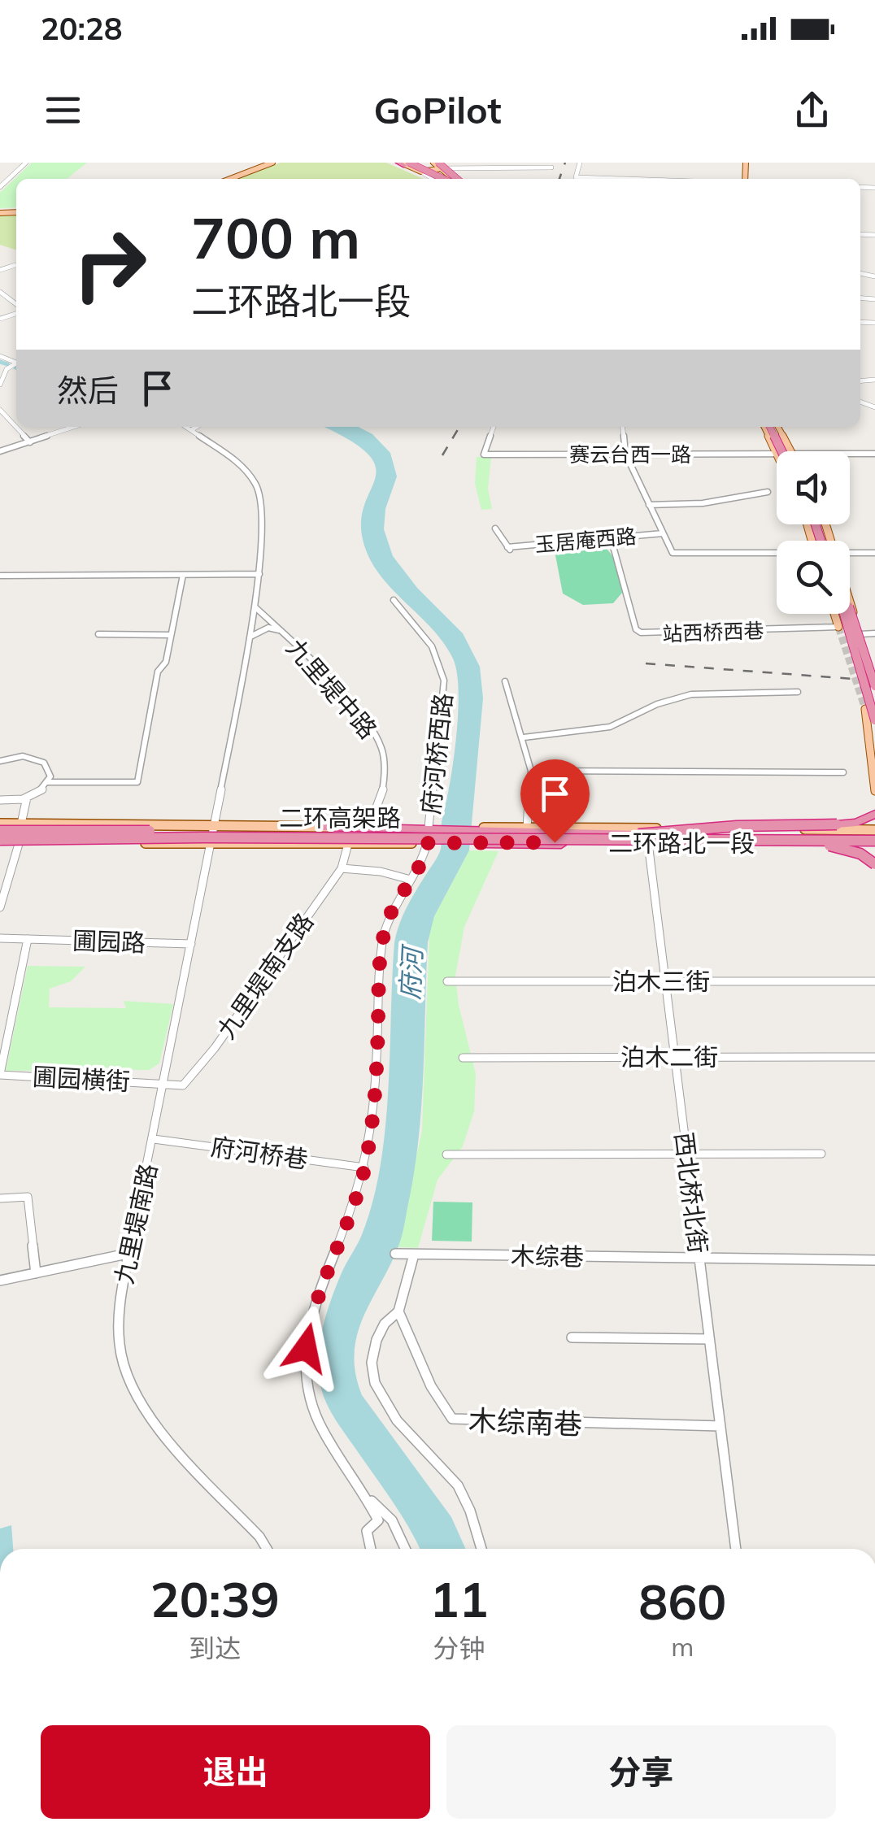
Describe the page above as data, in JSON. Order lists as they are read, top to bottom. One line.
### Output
{"streets":{"highway":["二环高架路"],"main road":["二环路北一段"],"street":["赛云台西一路","玉居庵西路","站西桥西巷","九里堤中路","府河桥西路","圃园路","九里堤南支路","泊木三街","泊木二街","圃园横街","府河桥巷","西北桥北街","九里堤南路","木综巷","木综南巷"]},"crossings":[["玉居庵西路","站西桥西巷"],["九里堤中路","二环路北一段"],["九里堤中路","九里堤南路"],["府河桥西路","二环路北一段"],["府河桥西路","府河桥巷"],["二环高架路","二环路北一段"],["二环高架路","西北桥北街"],["二环路北一段","九里堤南支路"],["二环路北一段","西北桥北街"],["二环路北一段","九里堤南路"],["圃园路","九里堤南路"],["九里堤南支路","圃园横街"],["九里堤南支路","九里堤南路"],["泊木三街","西北桥北街"],["泊木二街","西北桥北街"],["圃园横街","九里堤南路"],["府河桥巷","九里堤南路"],["西北桥北街","木综巷"],["西北桥北街","木综南巷"]],"water":["府河"],"page":{"status":"20:28","header":"GoPilot","turn":["700 m","二环路北一段"],"then":"然后","eta":["20:39","到达","11","分钟","860","m"],"buttons":["退出","分享"]}}
